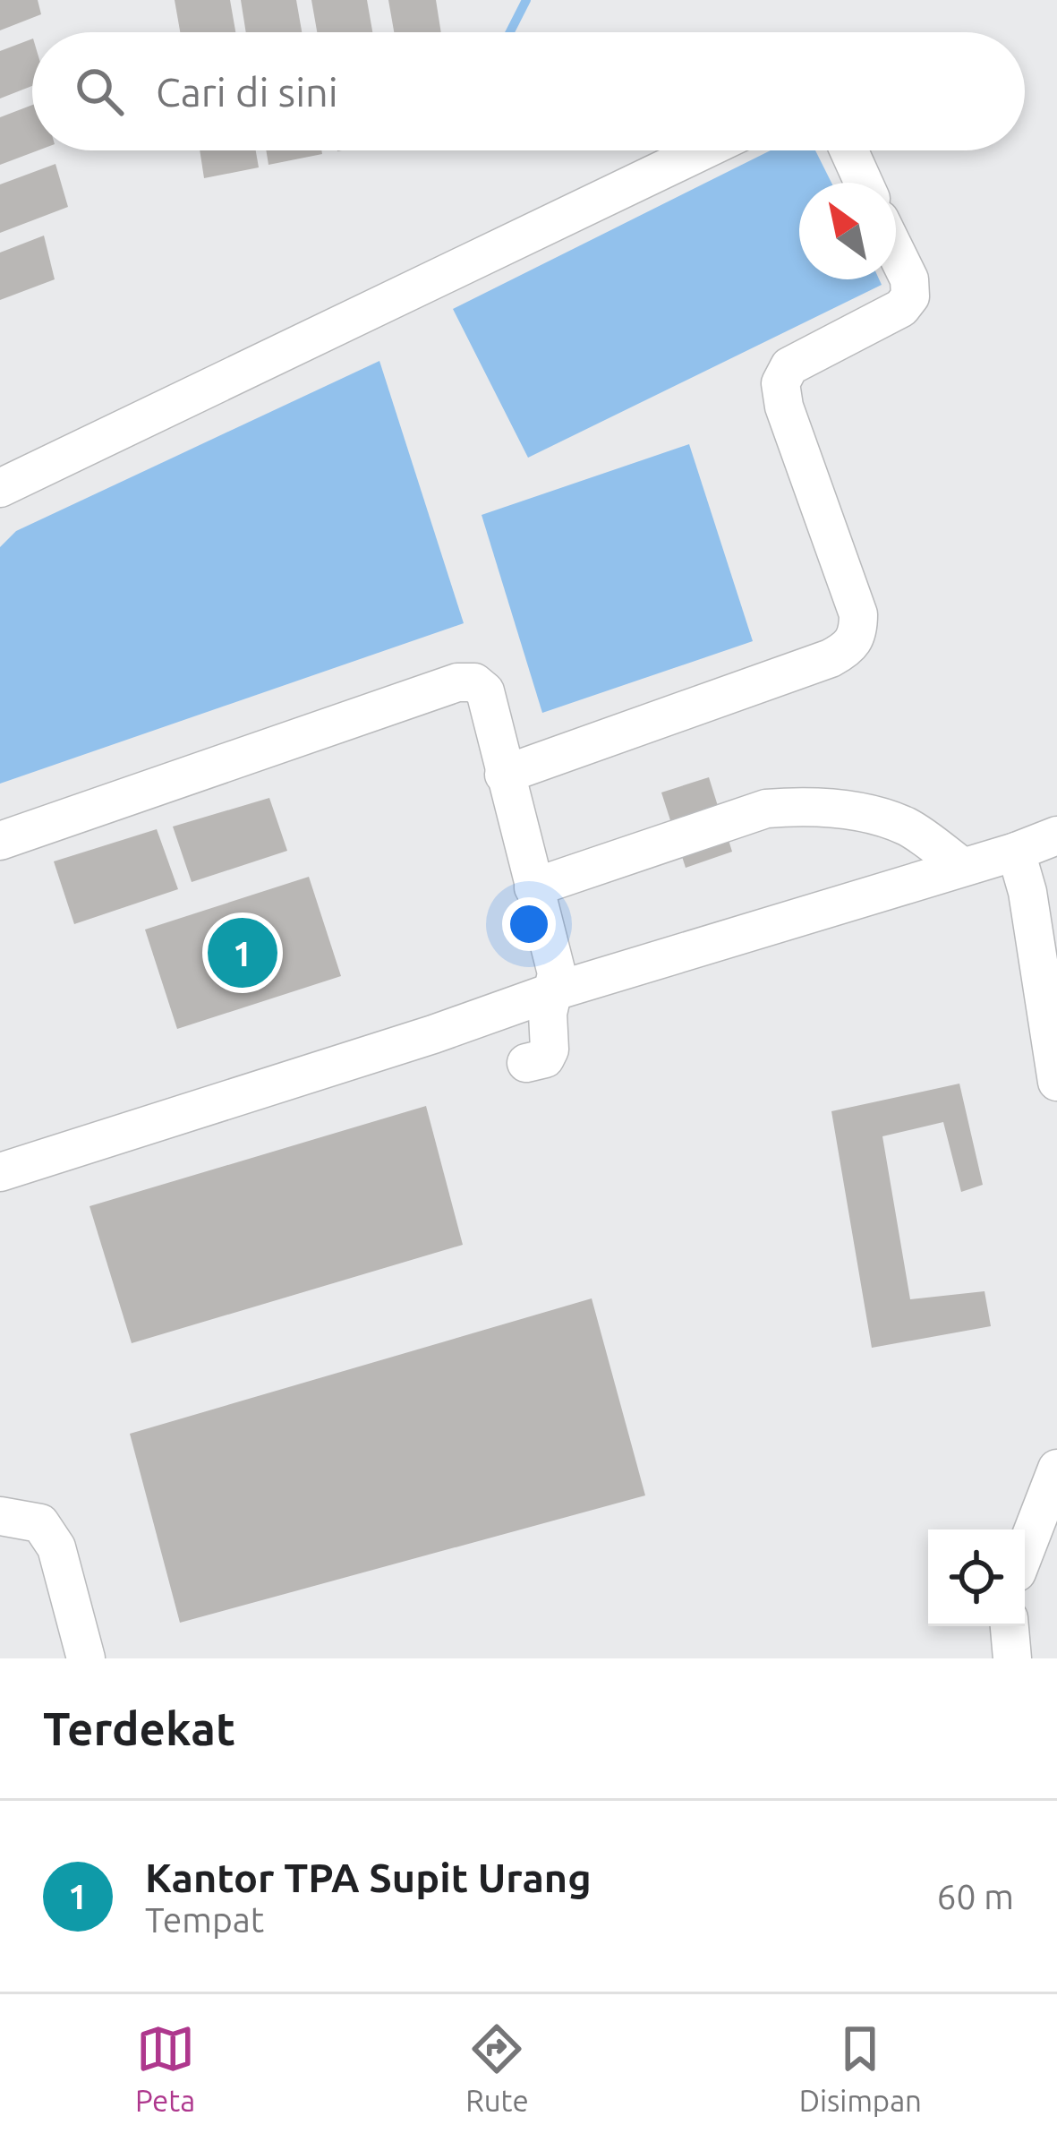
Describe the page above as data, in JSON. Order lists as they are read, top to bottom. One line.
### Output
{"north":"top left","page":{"search":"Cari di sini","pins":"1","heading":"Terdekat","list":[{"mark":"1","name":"Kantor TPA Supit Urang","note":"Tempat","value":"60 m"}],"nav":["Peta","Rute","Disimpan"]}}
